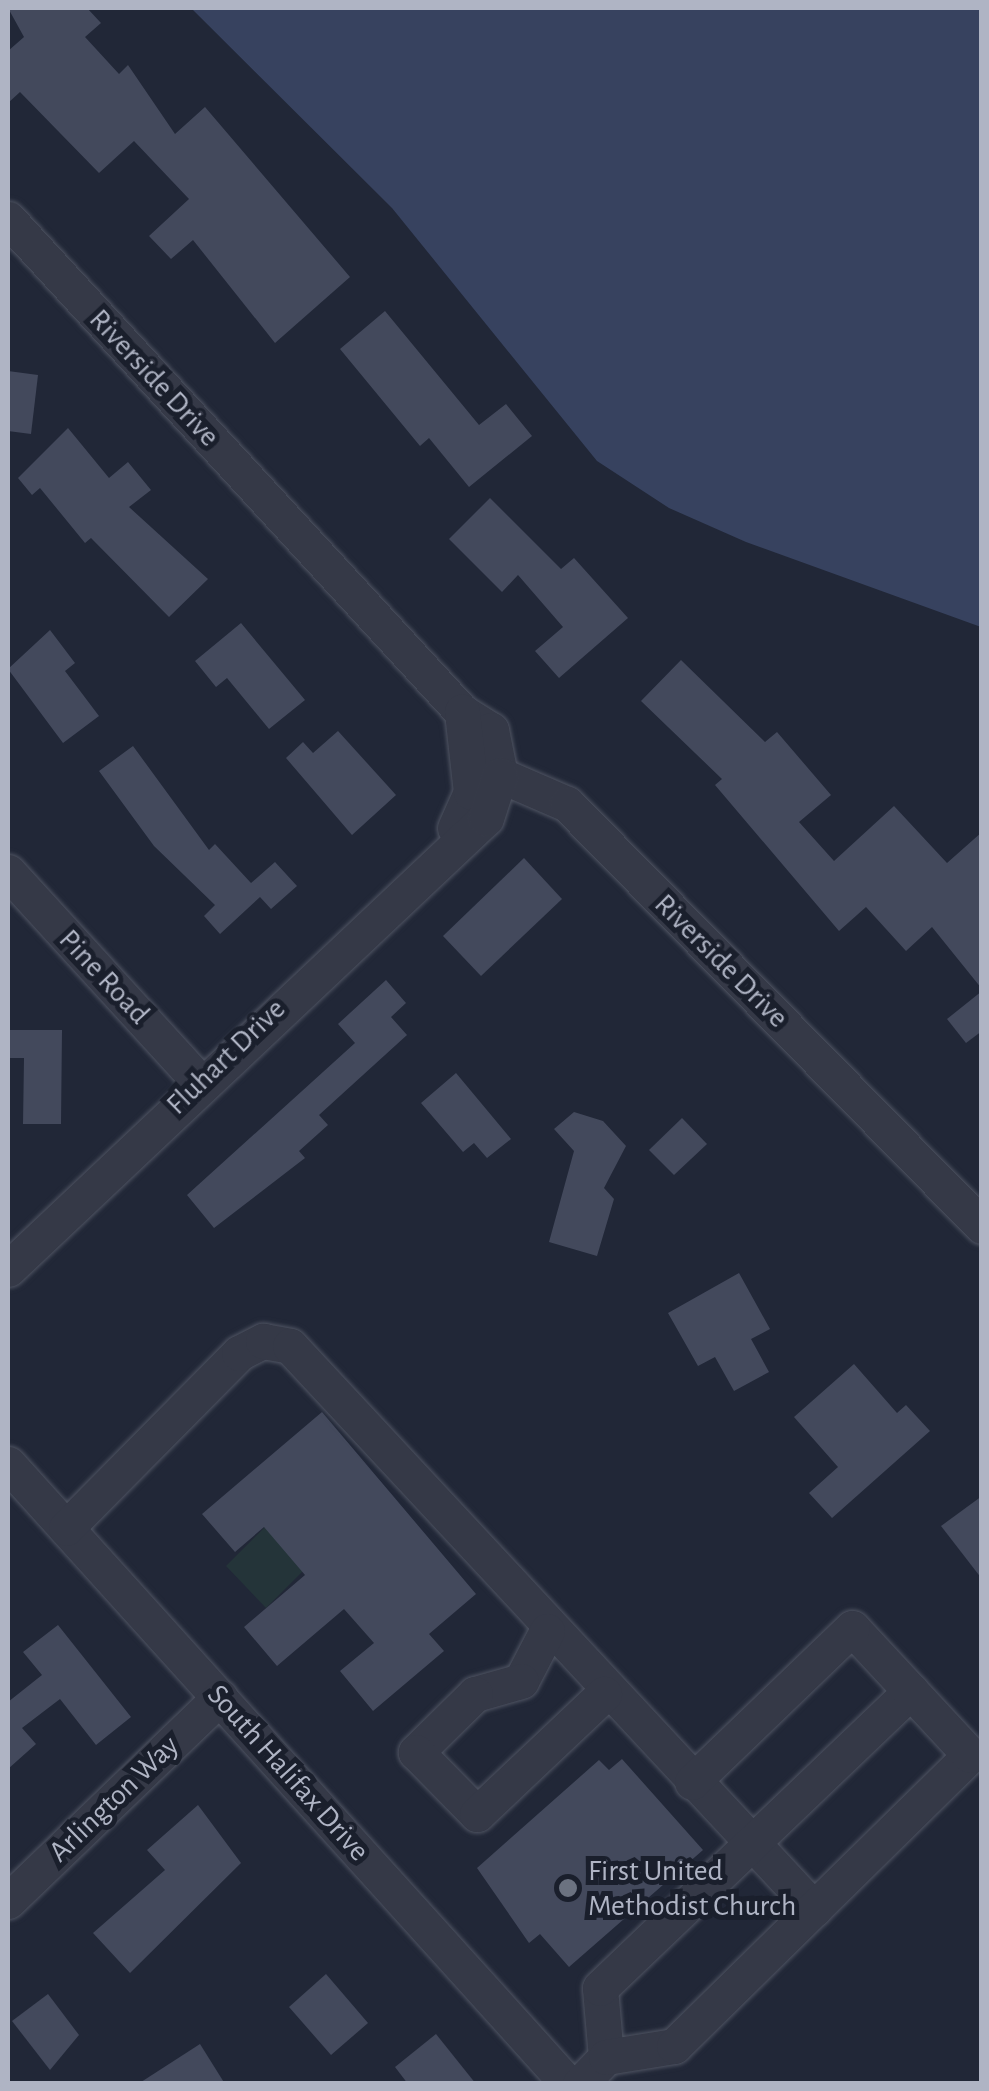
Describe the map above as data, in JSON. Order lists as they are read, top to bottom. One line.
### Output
{"streets":{"street":["Riverside Drive","Pine Road","Fluhart Drive","South Halifax Drive","Arlington Way"]},"crossings":[["Riverside Drive","Fluhart Drive"],["Pine Road","Fluhart Drive"],["South Halifax Drive","Arlington Way"]],"places":["First United Methodist Church"]}
